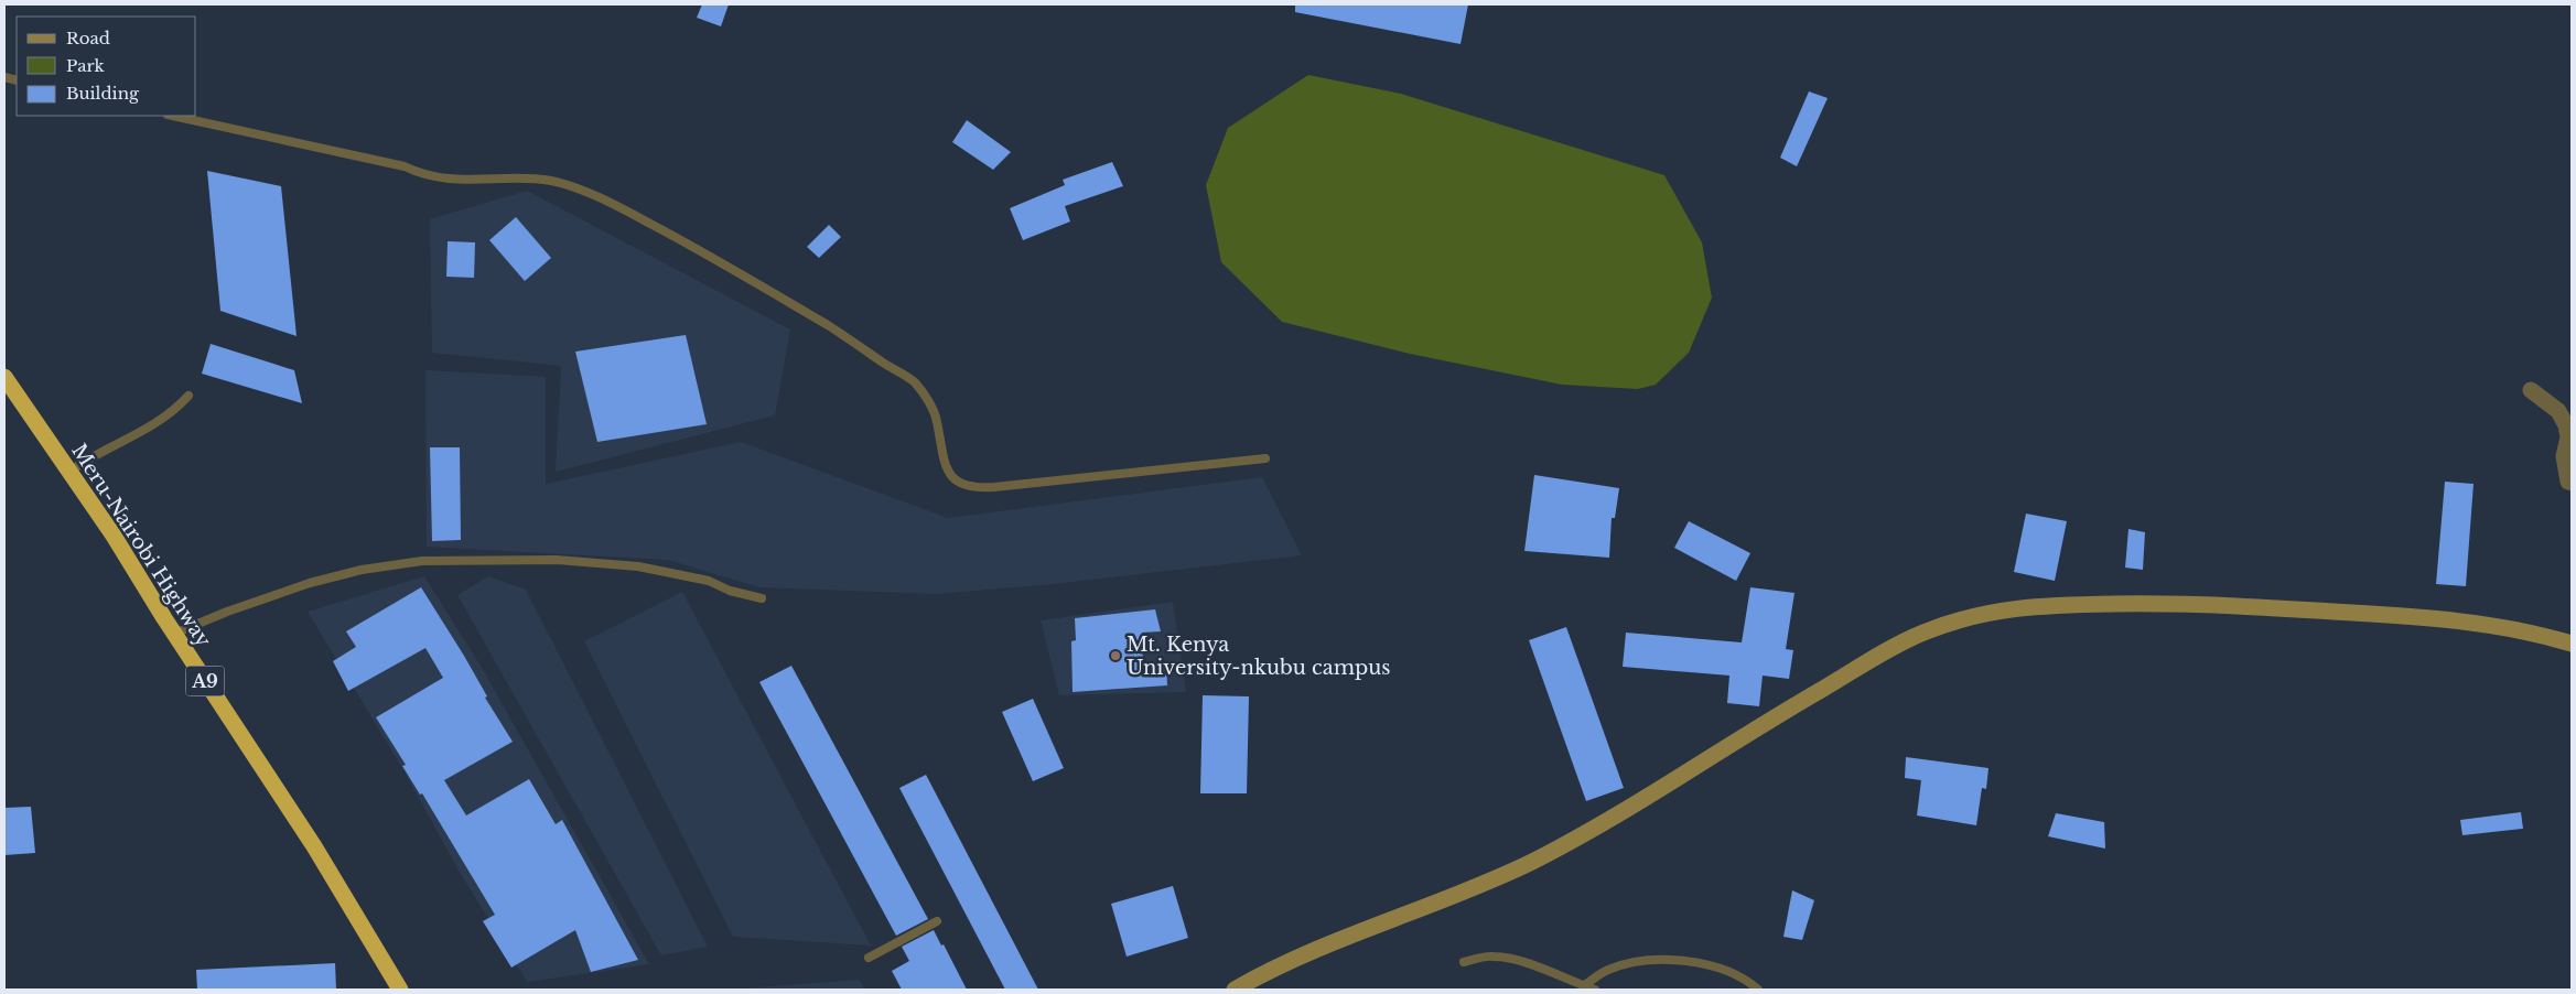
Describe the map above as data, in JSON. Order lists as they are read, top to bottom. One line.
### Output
{"streets":{"highway":["Meru-Nairobi Highway","A9"]},"places":["Mt. Kenya University-nkubu campus"],"legend":["Road","Park","Building"]}
